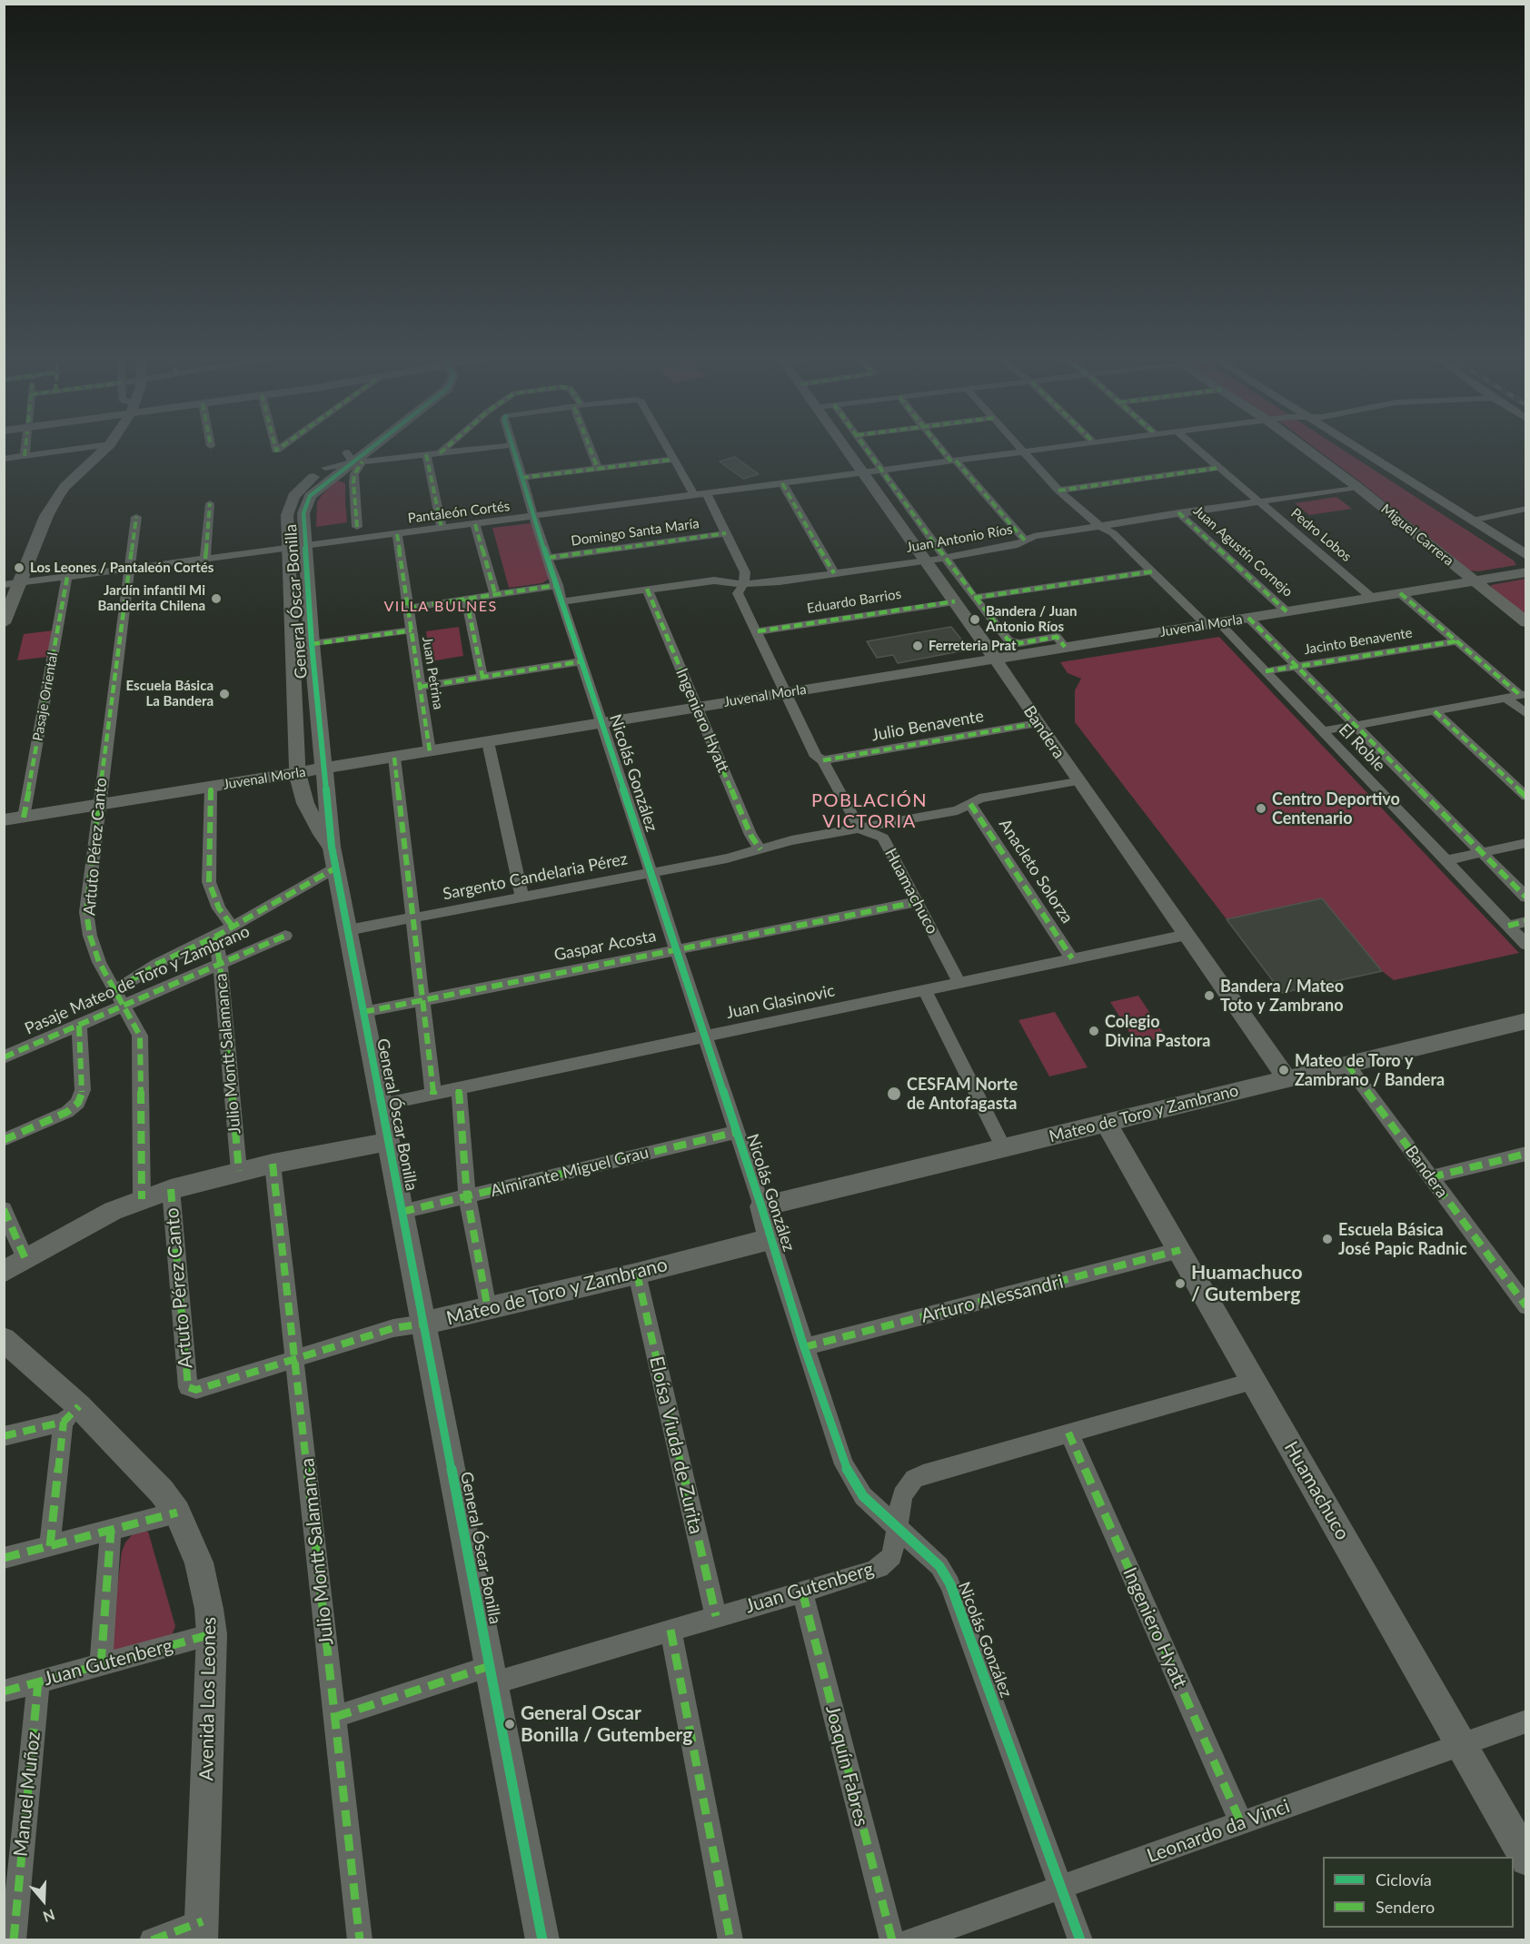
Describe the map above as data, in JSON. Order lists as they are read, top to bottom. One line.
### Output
{"streets":{"street":["Pantaleón Cortés","Domingo Santa María","Pedro Lobos","Miguel Carrera","Juan Antonio Ríos","Juan Agustín Cornejo","General Óscar Bonilla","Eduardo Barrios","Juvenal Morla","Jacinto Benavente","Juan Petrina","Pasaje Oriental","Ingeniero Hyatt","Julio Benavente","Bandera","El Roble","Nicolás González","Artuto Pérez Canto","Anacleto Solorza","Sargento Candelaria Pérez","Huamachuco","Gaspar Acosta","Pasaje Mateo de Toro y Zambrano","Juan Glasinovic","Julio Montt Salamanca","Mateo de Toro y Zambrano","Almirante Miguel Grau","Arturo Alessandri","Eloísa Viuda de Zurita","Juan Gutenberg","Avenida Los Leones","Joaquín Fabres","Manuel Muñoz","Leonardo da Vinci"]},"crossings":[["Pantaleón Cortés","General Óscar Bonilla"],["Pantaleón Cortés","Juan Petrina"],["Pantaleón Cortés","Pasaje Oriental"],["Pantaleón Cortés","Bandera"],["Pantaleón Cortés","El Roble"],["Pantaleón Cortés","Nicolás González"],["Pantaleón Cortés","Artuto Pérez Canto"],["Domingo Santa María","Nicolás González"],["Pedro Lobos","Juan Antonio Ríos"],["Pedro Lobos","Juvenal Morla"],["Miguel Carrera","Juan Antonio Ríos"],["Miguel Carrera","Juvenal Morla"],["Juan Antonio Ríos","Juan Agustín Cornejo"],["Juan Antonio Ríos","Ingeniero Hyatt"],["Juan Antonio Ríos","Bandera"],["Juan Antonio Ríos","El Roble"],["Juan Antonio Ríos","Nicolás González"],["Juan Agustín Cornejo","Juvenal Morla"],["General Óscar Bonilla","Juvenal Morla"],["General Óscar Bonilla","Sargento Candelaria Pérez"],["General Óscar Bonilla","Gaspar Acosta"],["General Óscar Bonilla","Juan Glasinovic"],["General Óscar Bonilla","Mateo de Toro y Zambrano"],["General Óscar Bonilla","Almirante Miguel Grau"],["General Óscar Bonilla","Juan Gutenberg"],["Eduardo Barrios","Bandera"],["Juvenal Morla","Juan Petrina"],["Juvenal Morla","Pasaje Oriental"],["Juvenal Morla","Ingeniero Hyatt"],["Juvenal Morla","Bandera"],["Juvenal Morla","El Roble"],["Juvenal Morla","Nicolás González"],["Juvenal Morla","Artuto Pérez Canto"],["Jacinto Benavente","El Roble"],["Ingeniero Hyatt","Sargento Candelaria Pérez"],["Ingeniero Hyatt","Juan Gutenberg"],["Ingeniero Hyatt","Leonardo da Vinci"],["Julio Benavente","Bandera"],["Bandera","Sargento Candelaria Pérez"],["Bandera","Juan Glasinovic"],["Bandera","Mateo de Toro y Zambrano"],["Nicolás González","Sargento Candelaria Pérez"],["Nicolás González","Gaspar Acosta"],["Nicolás González","Juan Glasinovic"],["Nicolás González","Mateo de Toro y Zambrano"],["Nicolás González","Almirante Miguel Grau"],["Nicolás González","Arturo Alessandri"],["Nicolás González","Juan Gutenberg"],["Nicolás González","Leonardo da Vinci"],["Artuto Pérez Canto","Pasaje Mateo de Toro y Zambrano"],["Artuto Pérez Canto","Mateo de Toro y Zambrano"],["Anacleto Solorza","Sargento Candelaria Pérez"],["Anacleto Solorza","Juan Glasinovic"],["Sargento Candelaria Pérez","Huamachuco"],["Huamachuco","Gaspar Acosta"],["Huamachuco","Juan Glasinovic"],["Huamachuco","Mateo de Toro y Zambrano"],["Huamachuco","Arturo Alessandri"],["Huamachuco","Juan Gutenberg"],["Huamachuco","Leonardo da Vinci"],["Pasaje Mateo de Toro y Zambrano","Julio Montt Salamanca"],["Julio Montt Salamanca","Mateo de Toro y Zambrano"],["Julio Montt Salamanca","Juan Gutenberg"],["Mateo de Toro y Zambrano","Eloísa Viuda de Zurita"],["Eloísa Viuda de Zurita","Juan Gutenberg"],["Juan Gutenberg","Avenida Los Leones"],["Juan Gutenberg","Joaquín Fabres"],["Juan Gutenberg","Manuel Muñoz"]],"districts":["VILLA BULNES","POBLACIÓN VICTORIA"],"places":["Los Leones / Pantaleón Cortés","Jardín infantil Mi Banderita Chilena","Bandera / Juan Antonio Ríos","Ferreteria Prat","Escuela Básica La Bandera","Centro Deportivo Centenario","Bandera / Mateo Toto y Zambrano","Colegio Divina Pastora","Mateo de Toro y Zambrano / Bandera","CESFAM Norte de Antofagasta","Escuela Básica José Papic Radnic","Huamachuco / Gutemberg","General Oscar Bonilla / Gutemberg"],"legend":["Ciclovía","Sendero"],"north":"bottom"}
